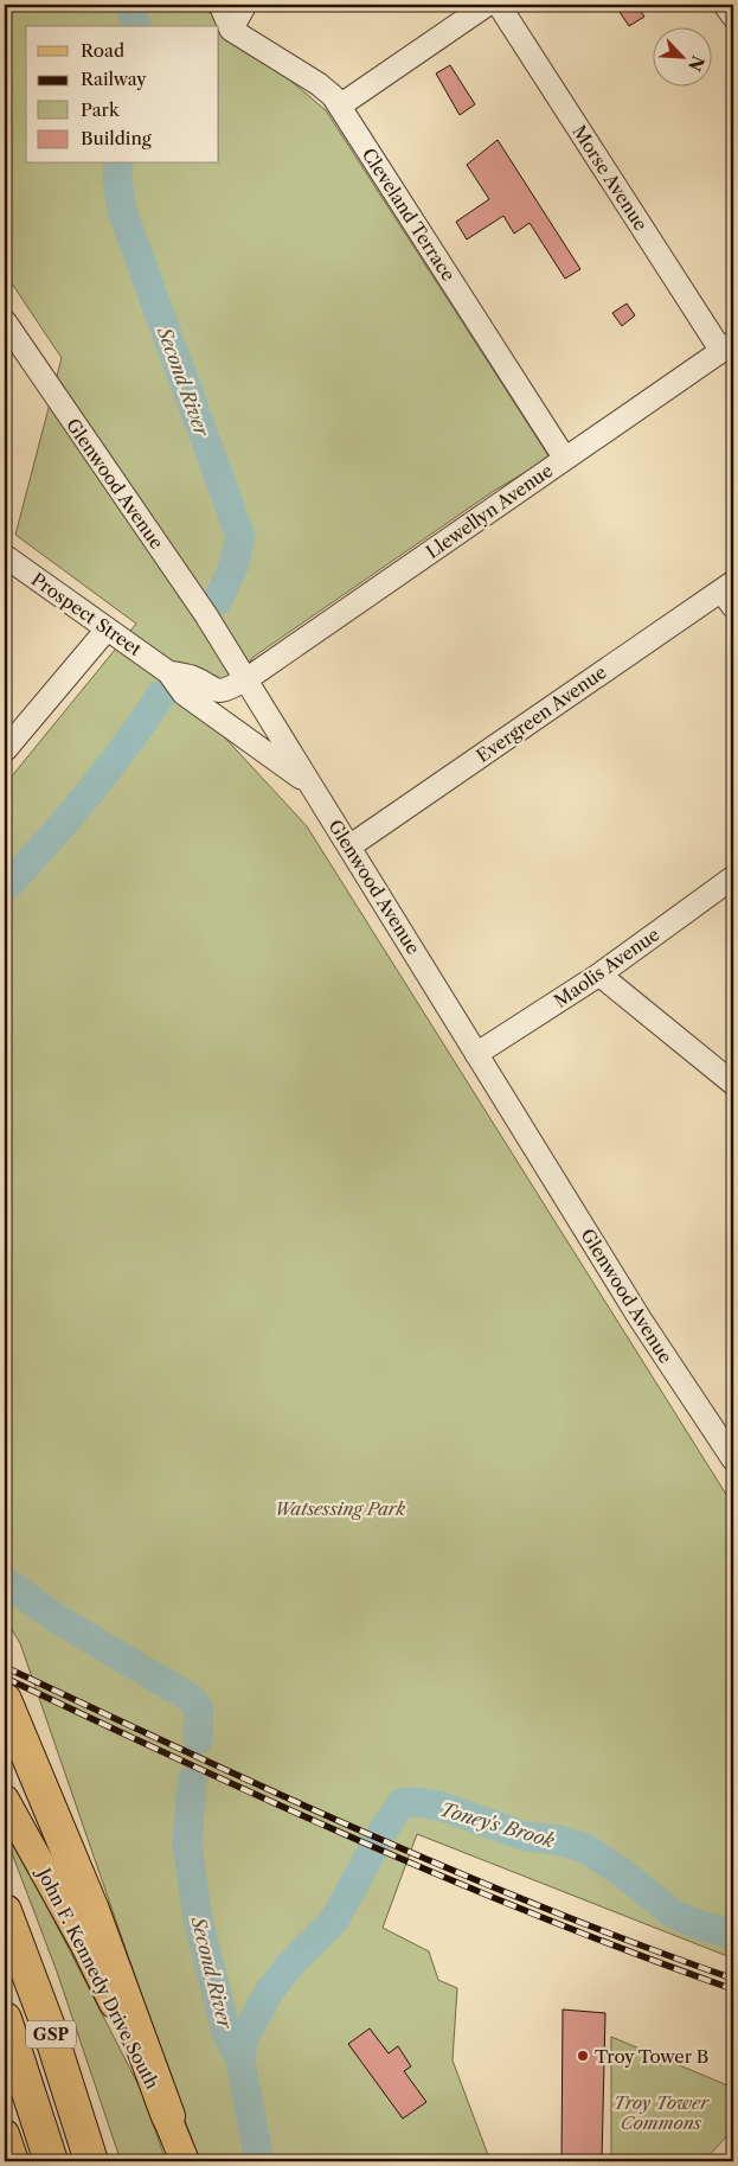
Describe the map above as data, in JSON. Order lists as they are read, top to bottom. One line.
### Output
{"streets":{"highway":["GSP"],"main road":["John F. Kennedy Drive South"],"street":["Morse Avenue","Cleveland Terrace","Glenwood Avenue","Llewellyn Avenue","Prospect Street","Evergreen Avenue","Maolis Avenue"]},"crossings":[["Morse Avenue","Llewellyn Avenue"],["Cleveland Terrace","Llewellyn Avenue"],["Glenwood Avenue","Llewellyn Avenue"],["Glenwood Avenue","Prospect Street"],["Glenwood Avenue","Evergreen Avenue"],["Glenwood Avenue","Maolis Avenue"],["Llewellyn Avenue","Prospect Street"]],"water":["Second River","Toney's Brook"],"parks":["Watsessing Park","Troy Tower Commons"],"places":["Troy Tower B"],"legend":["Road","Railway","Park","Building"],"north":"bottom right"}
